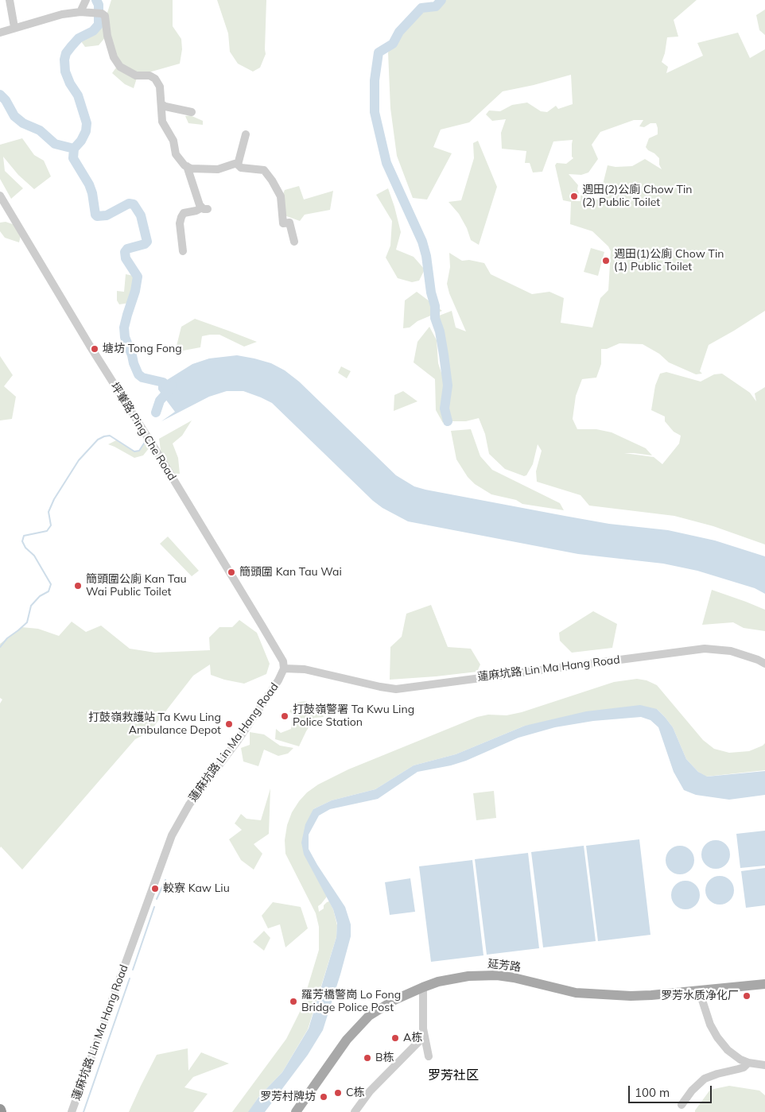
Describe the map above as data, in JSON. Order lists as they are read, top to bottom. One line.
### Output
{"streets":{"main road":["延芳路"],"street":["坪輋路 Ping Che Road","蓮麻坑路 Lin Ma Hang Road"]},"crossings":[["坪輋路 Ping Che Road","蓮麻坑路 Lin Ma Hang Road"]],"districts":["罗芳社区"],"places":["週田(2)公廁 Chow Tin (2) Public Toilet","週田(1)公廁 Chow Tin (1) Public Toilet","塘坊 Tong Fong","簡頭圍 Kan Tau Wai","簡頭圍公廁 Kan Tau Wai Public Toilet","打鼓嶺警署 Ta Kwu Ling Police Station","打鼓嶺救護站 Ta Kwu Ling Ambulance Depot","較寮 Kaw Liu","罗芳水质净化厂","羅芳橋警崗 Lo Fong Bridge Police Post","A栋","B栋","C栋","罗芳村牌坊"],"scale_bar":"100 m"}
